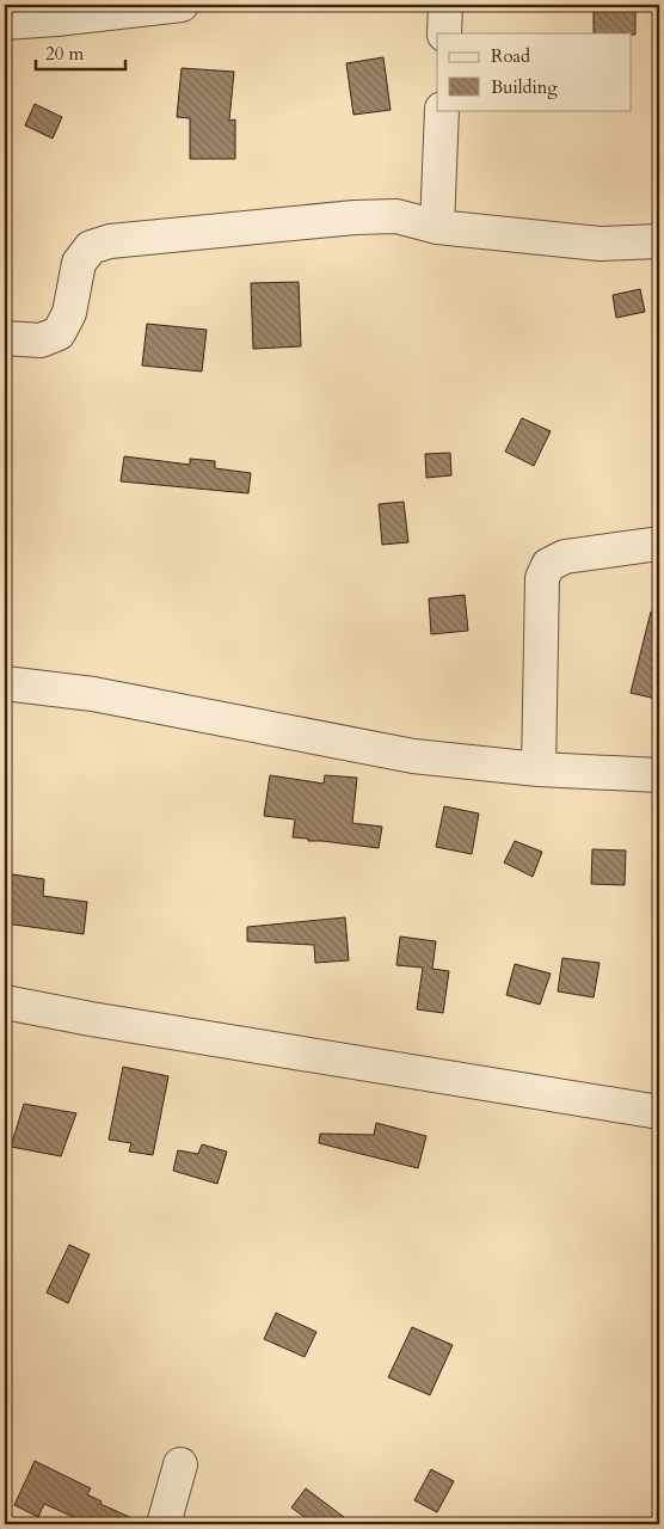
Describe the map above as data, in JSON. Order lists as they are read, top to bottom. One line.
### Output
{"legend":["Road","Building"],"scale_bar":"20 m"}
